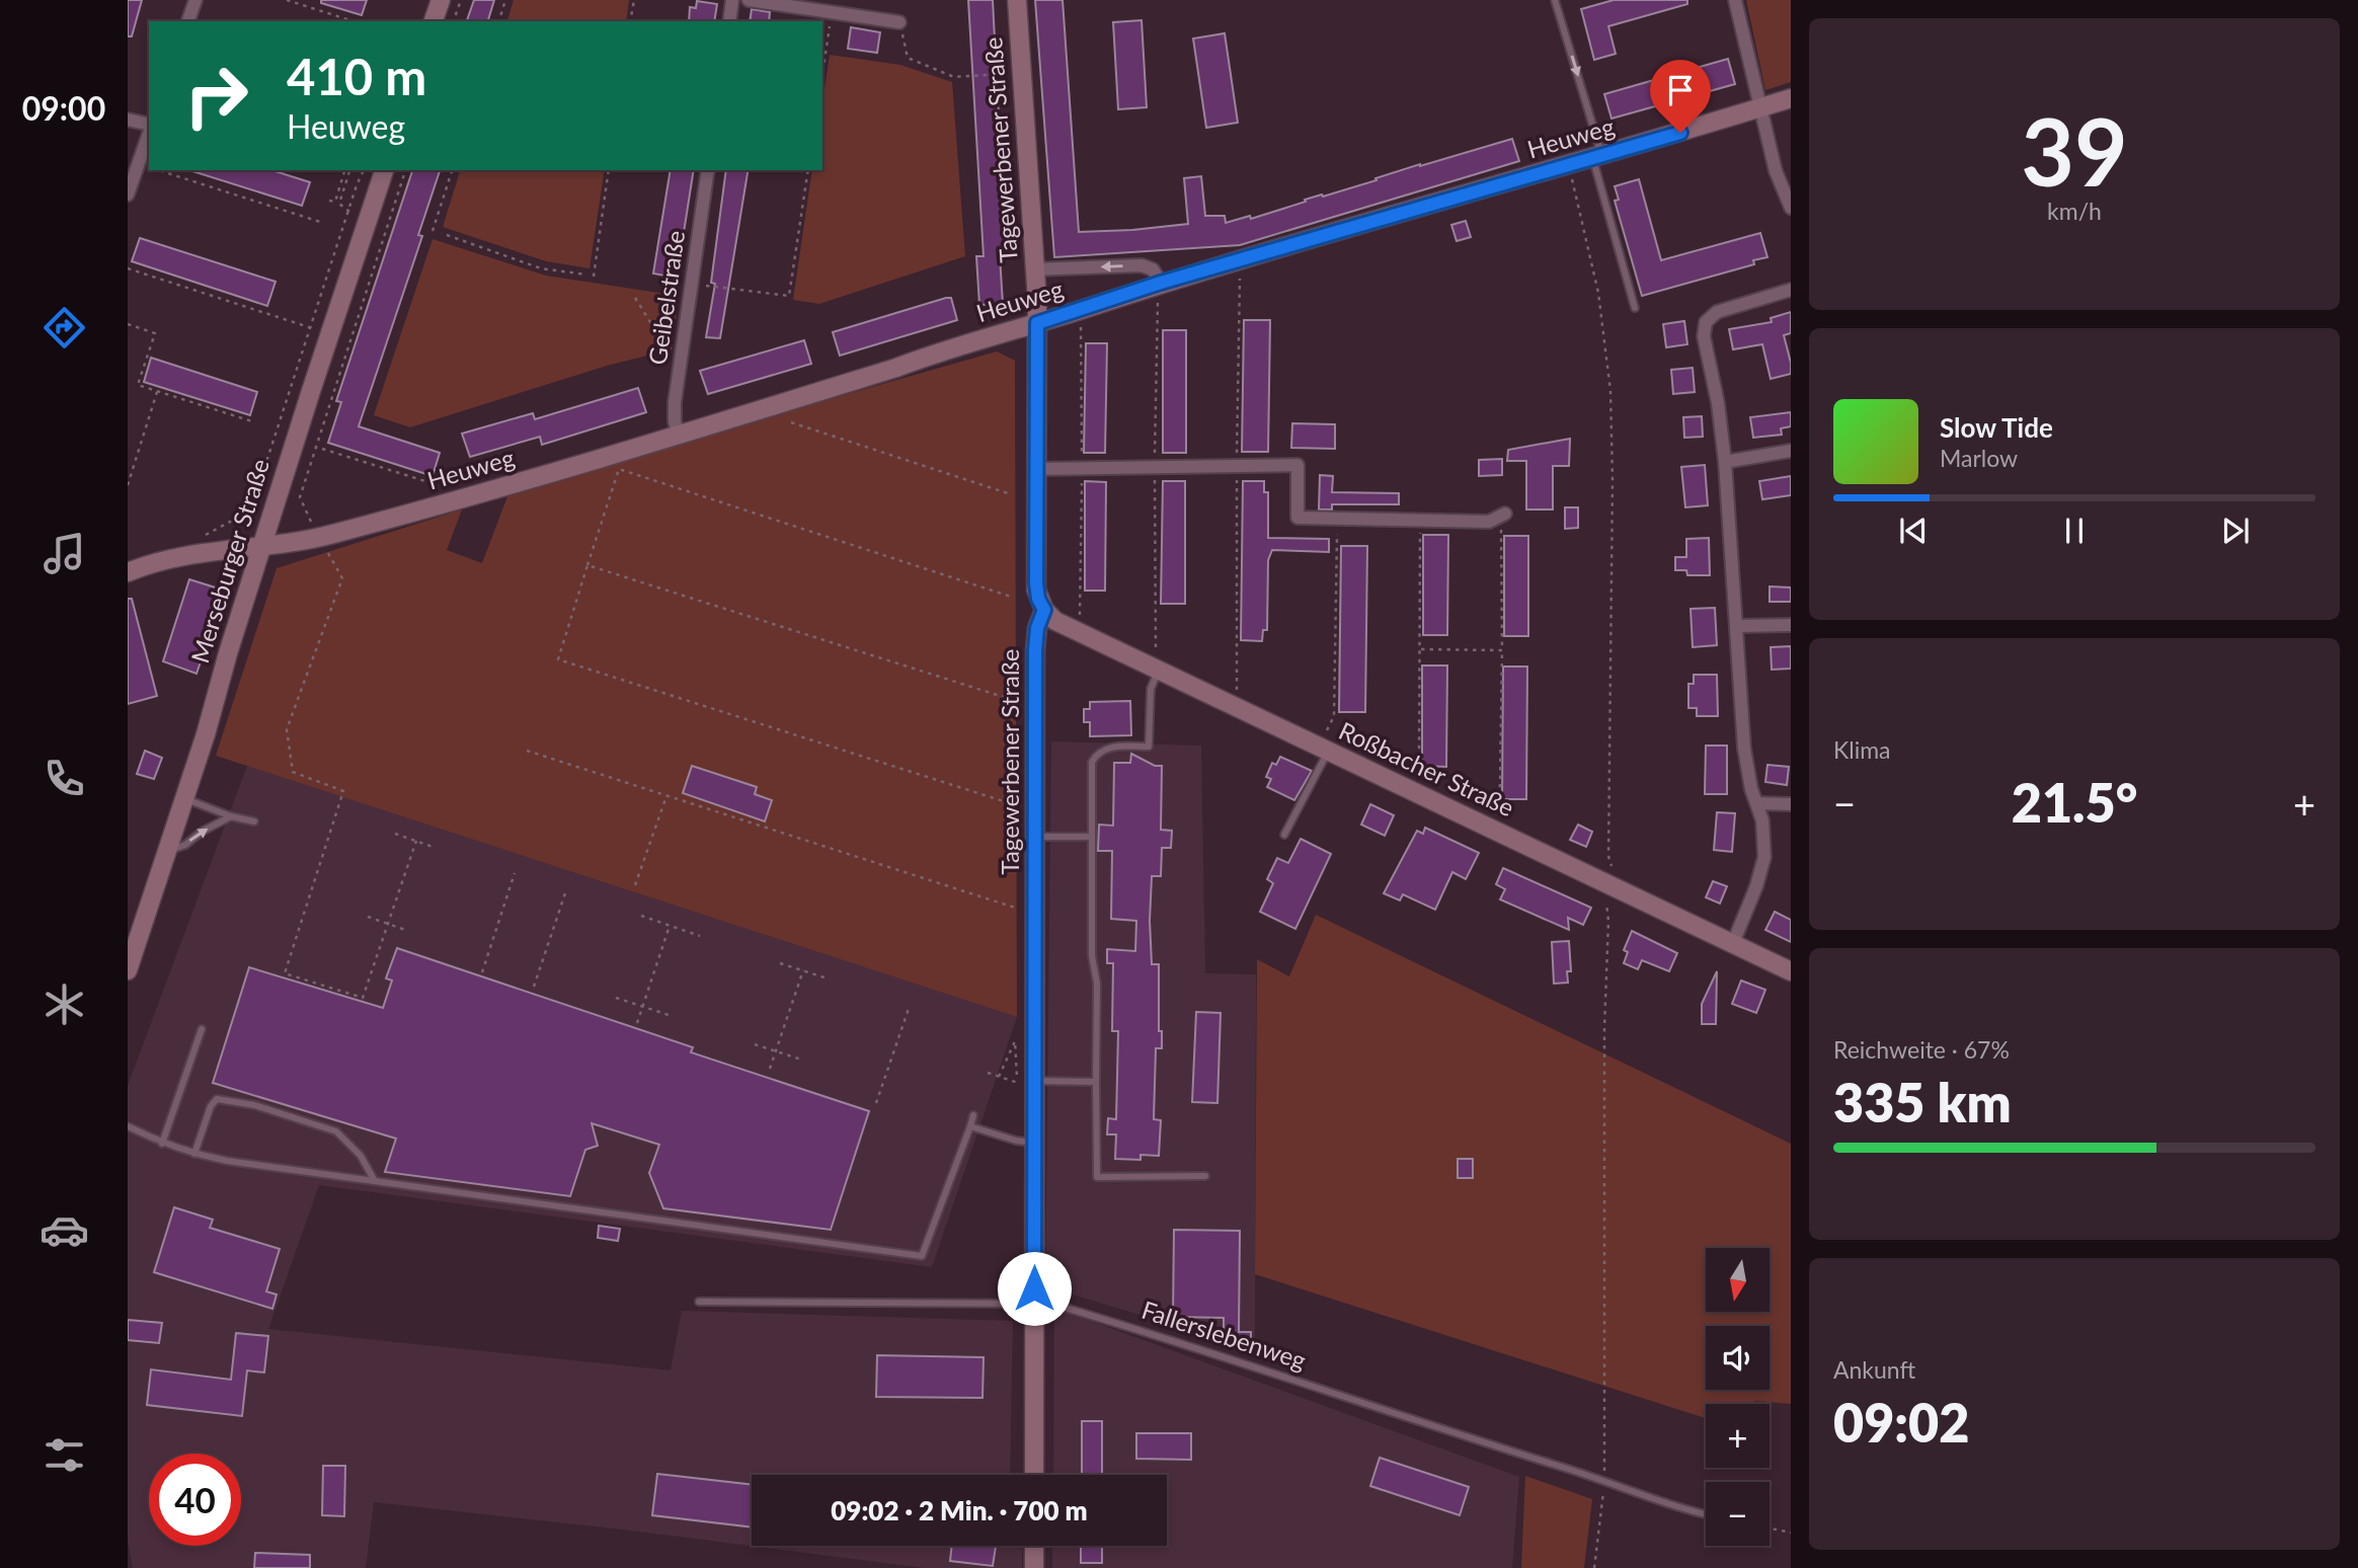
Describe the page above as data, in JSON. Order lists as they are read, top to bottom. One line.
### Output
{"streets":{"street":["Heuweg","Tagewerbener Straße","Geibelstraße","Merseburger Straße","Roßbacher Straße"],"lane":["Fallerslebenweg"]},"crossings":[["Heuweg","Tagewerbener Straße"],["Heuweg","Geibelstraße"],["Heuweg","Merseburger Straße"],["Tagewerbener Straße","Roßbacher Straße"],["Tagewerbener Straße","Fallerslebenweg"]],"north":"bottom","page":{"tabs":"09:00","tile":[["39","km/h"],"Klima",["Reichweite · 67%","335 km"],["Ankunft","09:02"]],"turn":["410 m","Heuweg"],"song":["Slow Tide","Marlow"],"heat":["−","21.5°","+"],"map_buttons":["+","−"],"limit":"40","trip":"09:02 · 2 Min. · 700 m"}}
